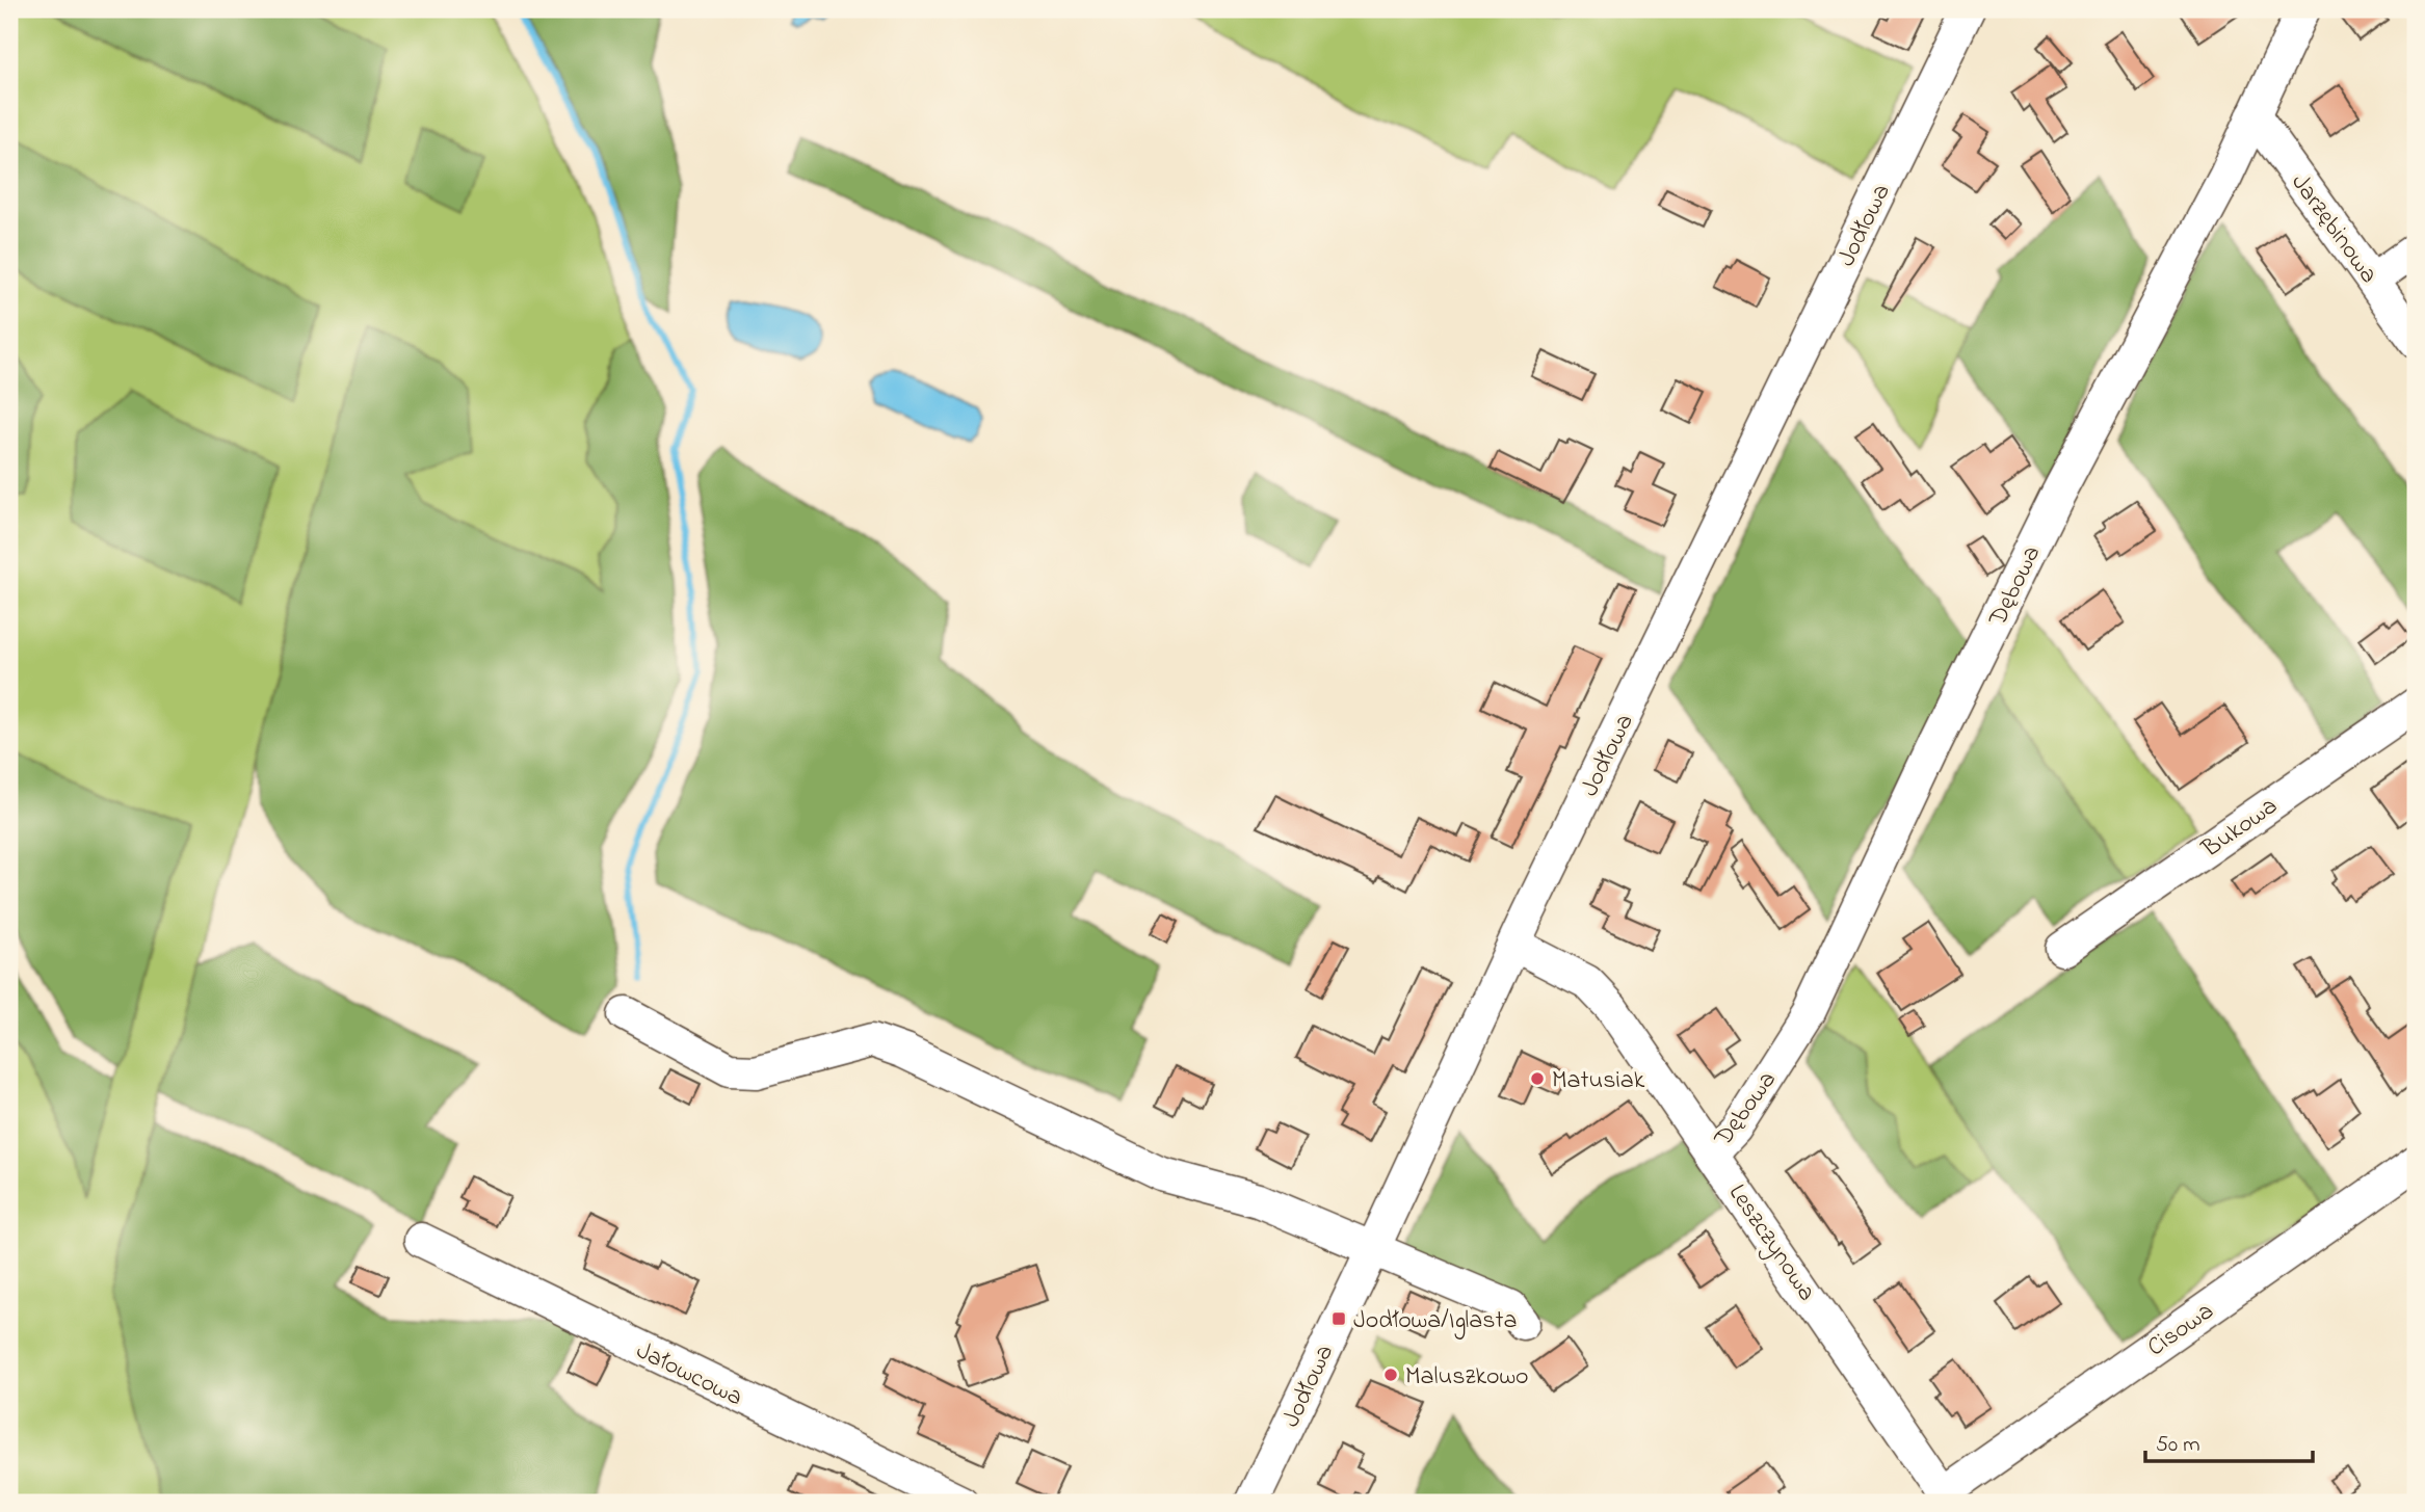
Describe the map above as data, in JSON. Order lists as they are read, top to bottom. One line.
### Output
{"streets":{"street":["Jodłowa","Jarzębinowa","Dębowa","Bukowa","Leszczynowa","Cisowa","Jałowcowa"]},"crossings":[["Jodłowa","Leszczynowa"],["Jarzębinowa","Dębowa"],["Dębowa","Leszczynowa"],["Leszczynowa","Cisowa"]],"places":{"other":["Matusiak","Maluszkowo"],"transit":["Jodłowa/Iglasta"]},"scale_bar":"50 m"}
